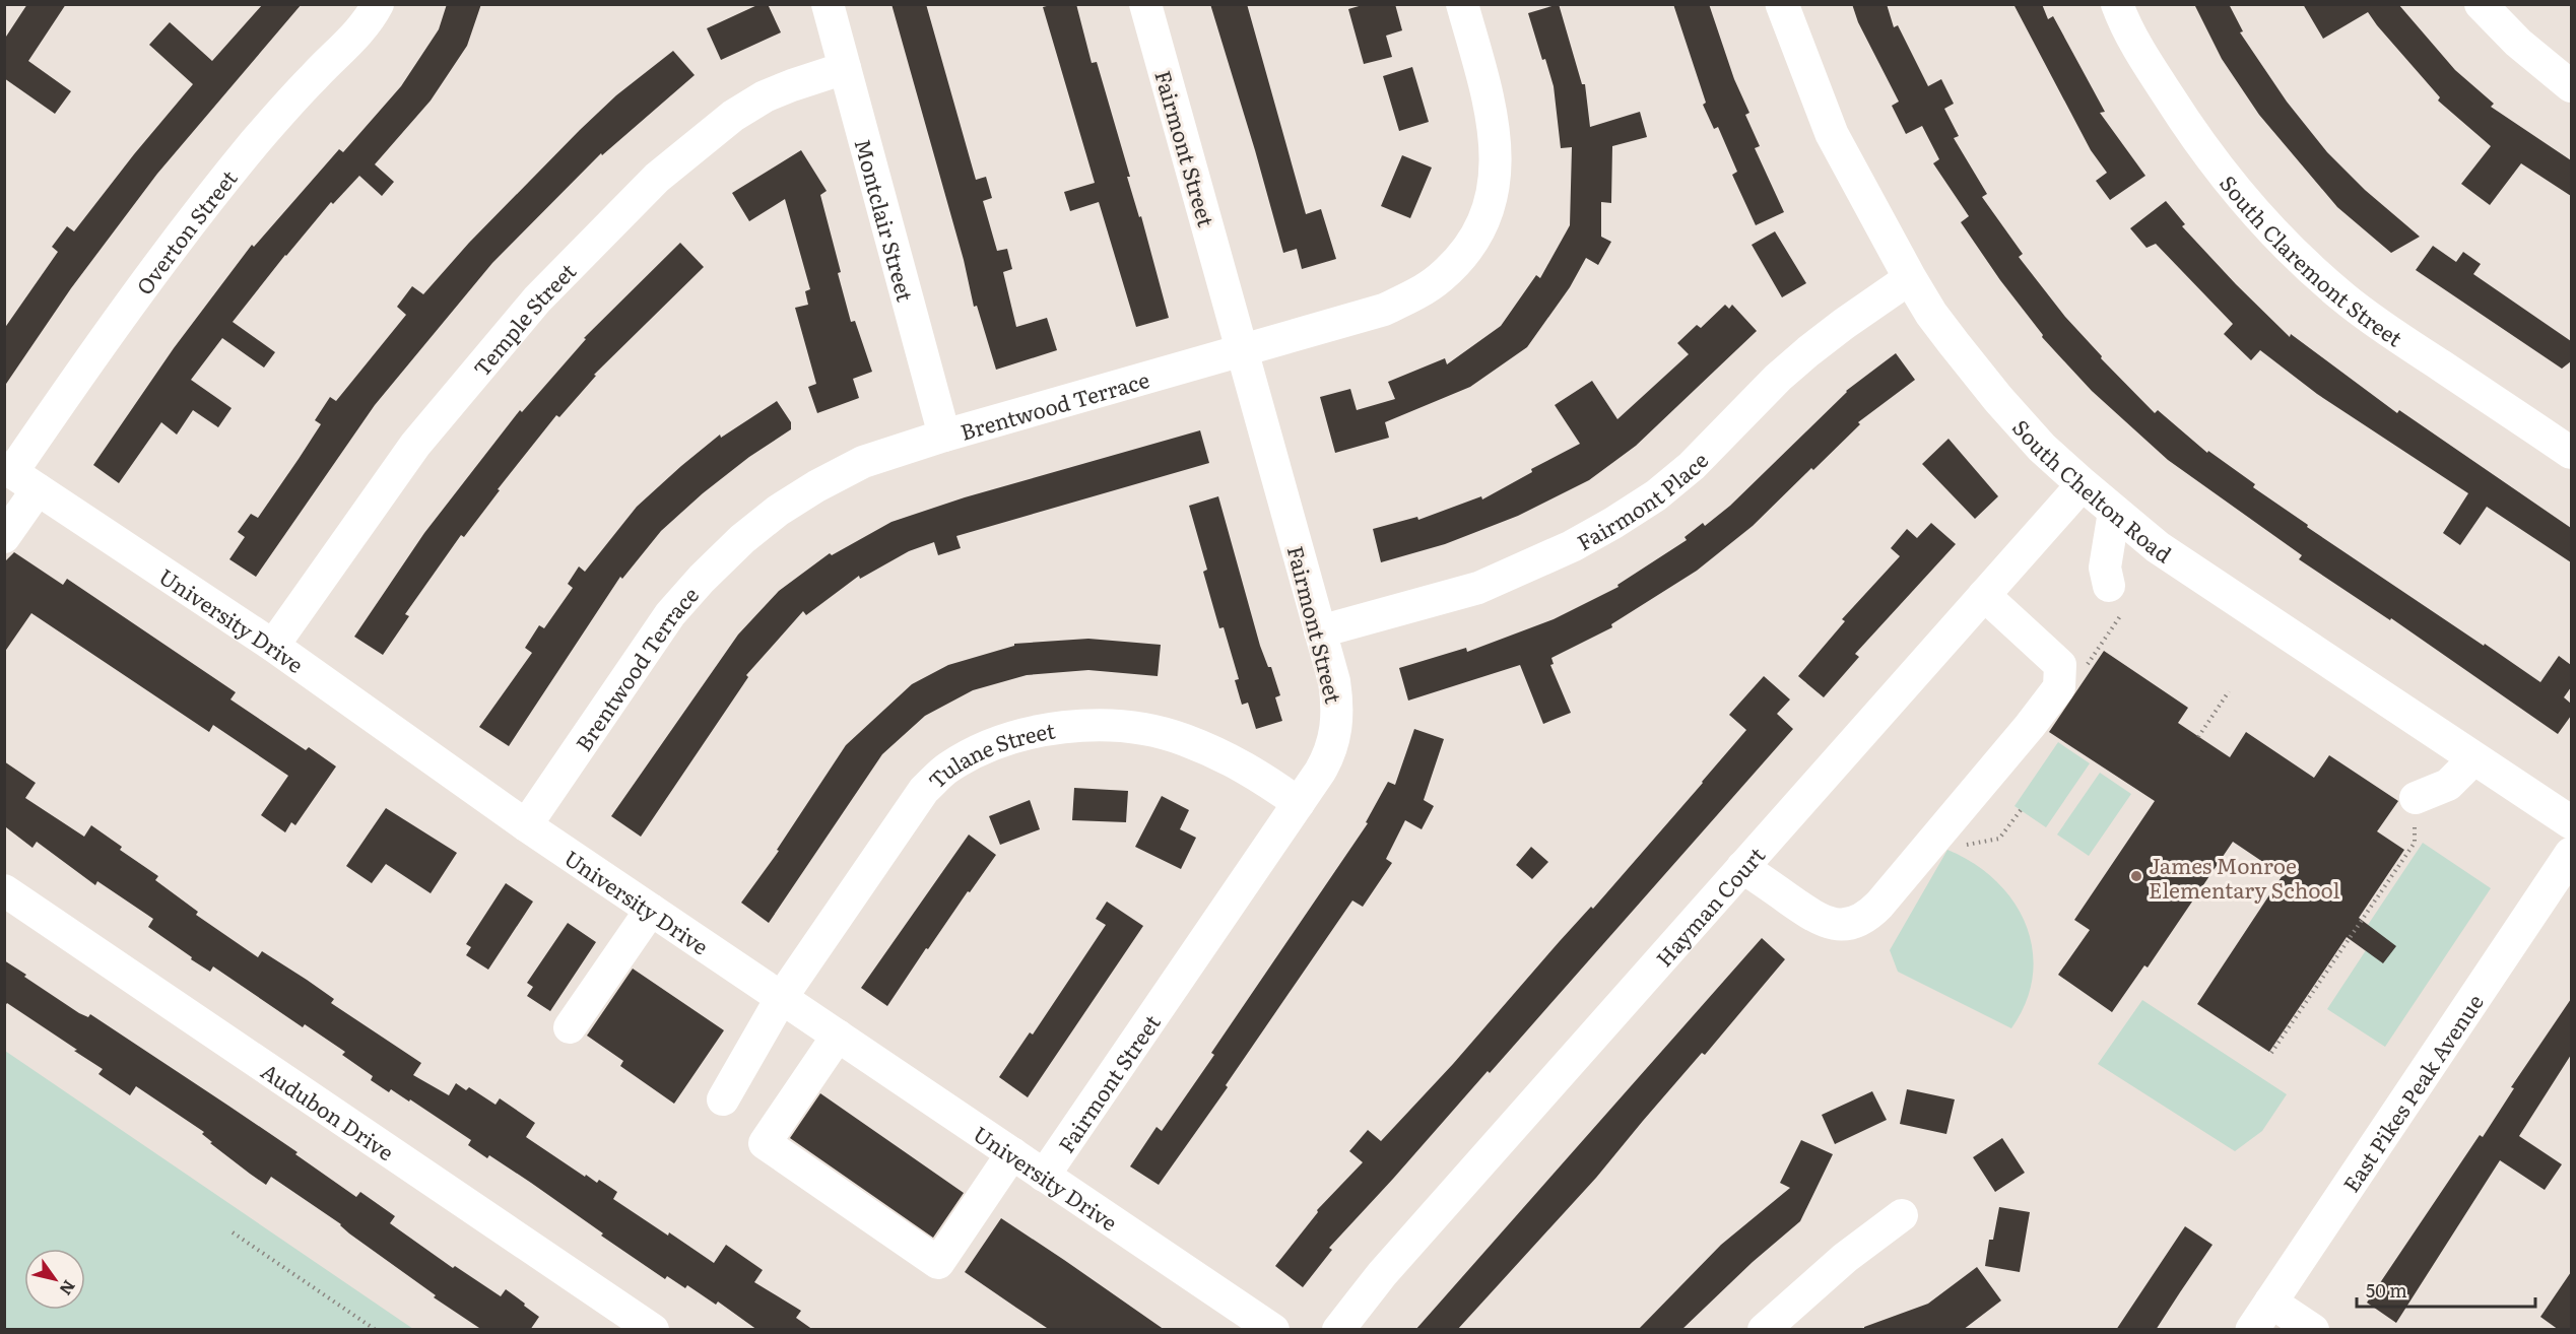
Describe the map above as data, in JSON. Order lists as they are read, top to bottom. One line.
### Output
{"streets":{"main road":["South Chelton Road","East Pikes Peak Avenue"],"street":["Fairmont Street","Montclair Street","Overton Street","South Claremont Street","Temple Street","Brentwood Terrace","Fairmont Place","University Drive","Tulane Street","Hayman Court","Audubon Drive"]},"crossings":[["Fairmont Street","Brentwood Terrace"],["Fairmont Street","Fairmont Place"],["Fairmont Street","University Drive"],["Fairmont Street","Tulane Street"],["Montclair Street","Temple Street"],["Montclair Street","Brentwood Terrace"],["Overton Street","University Drive"],["Temple Street","University Drive"],["Brentwood Terrace","University Drive"],["South Chelton Road","Fairmont Place"],["South Chelton Road","Hayman Court"],["University Drive","Tulane Street"]],"places":["James Monroe Elementary School"],"scale_bar":"50 m","north":"bottom right"}
